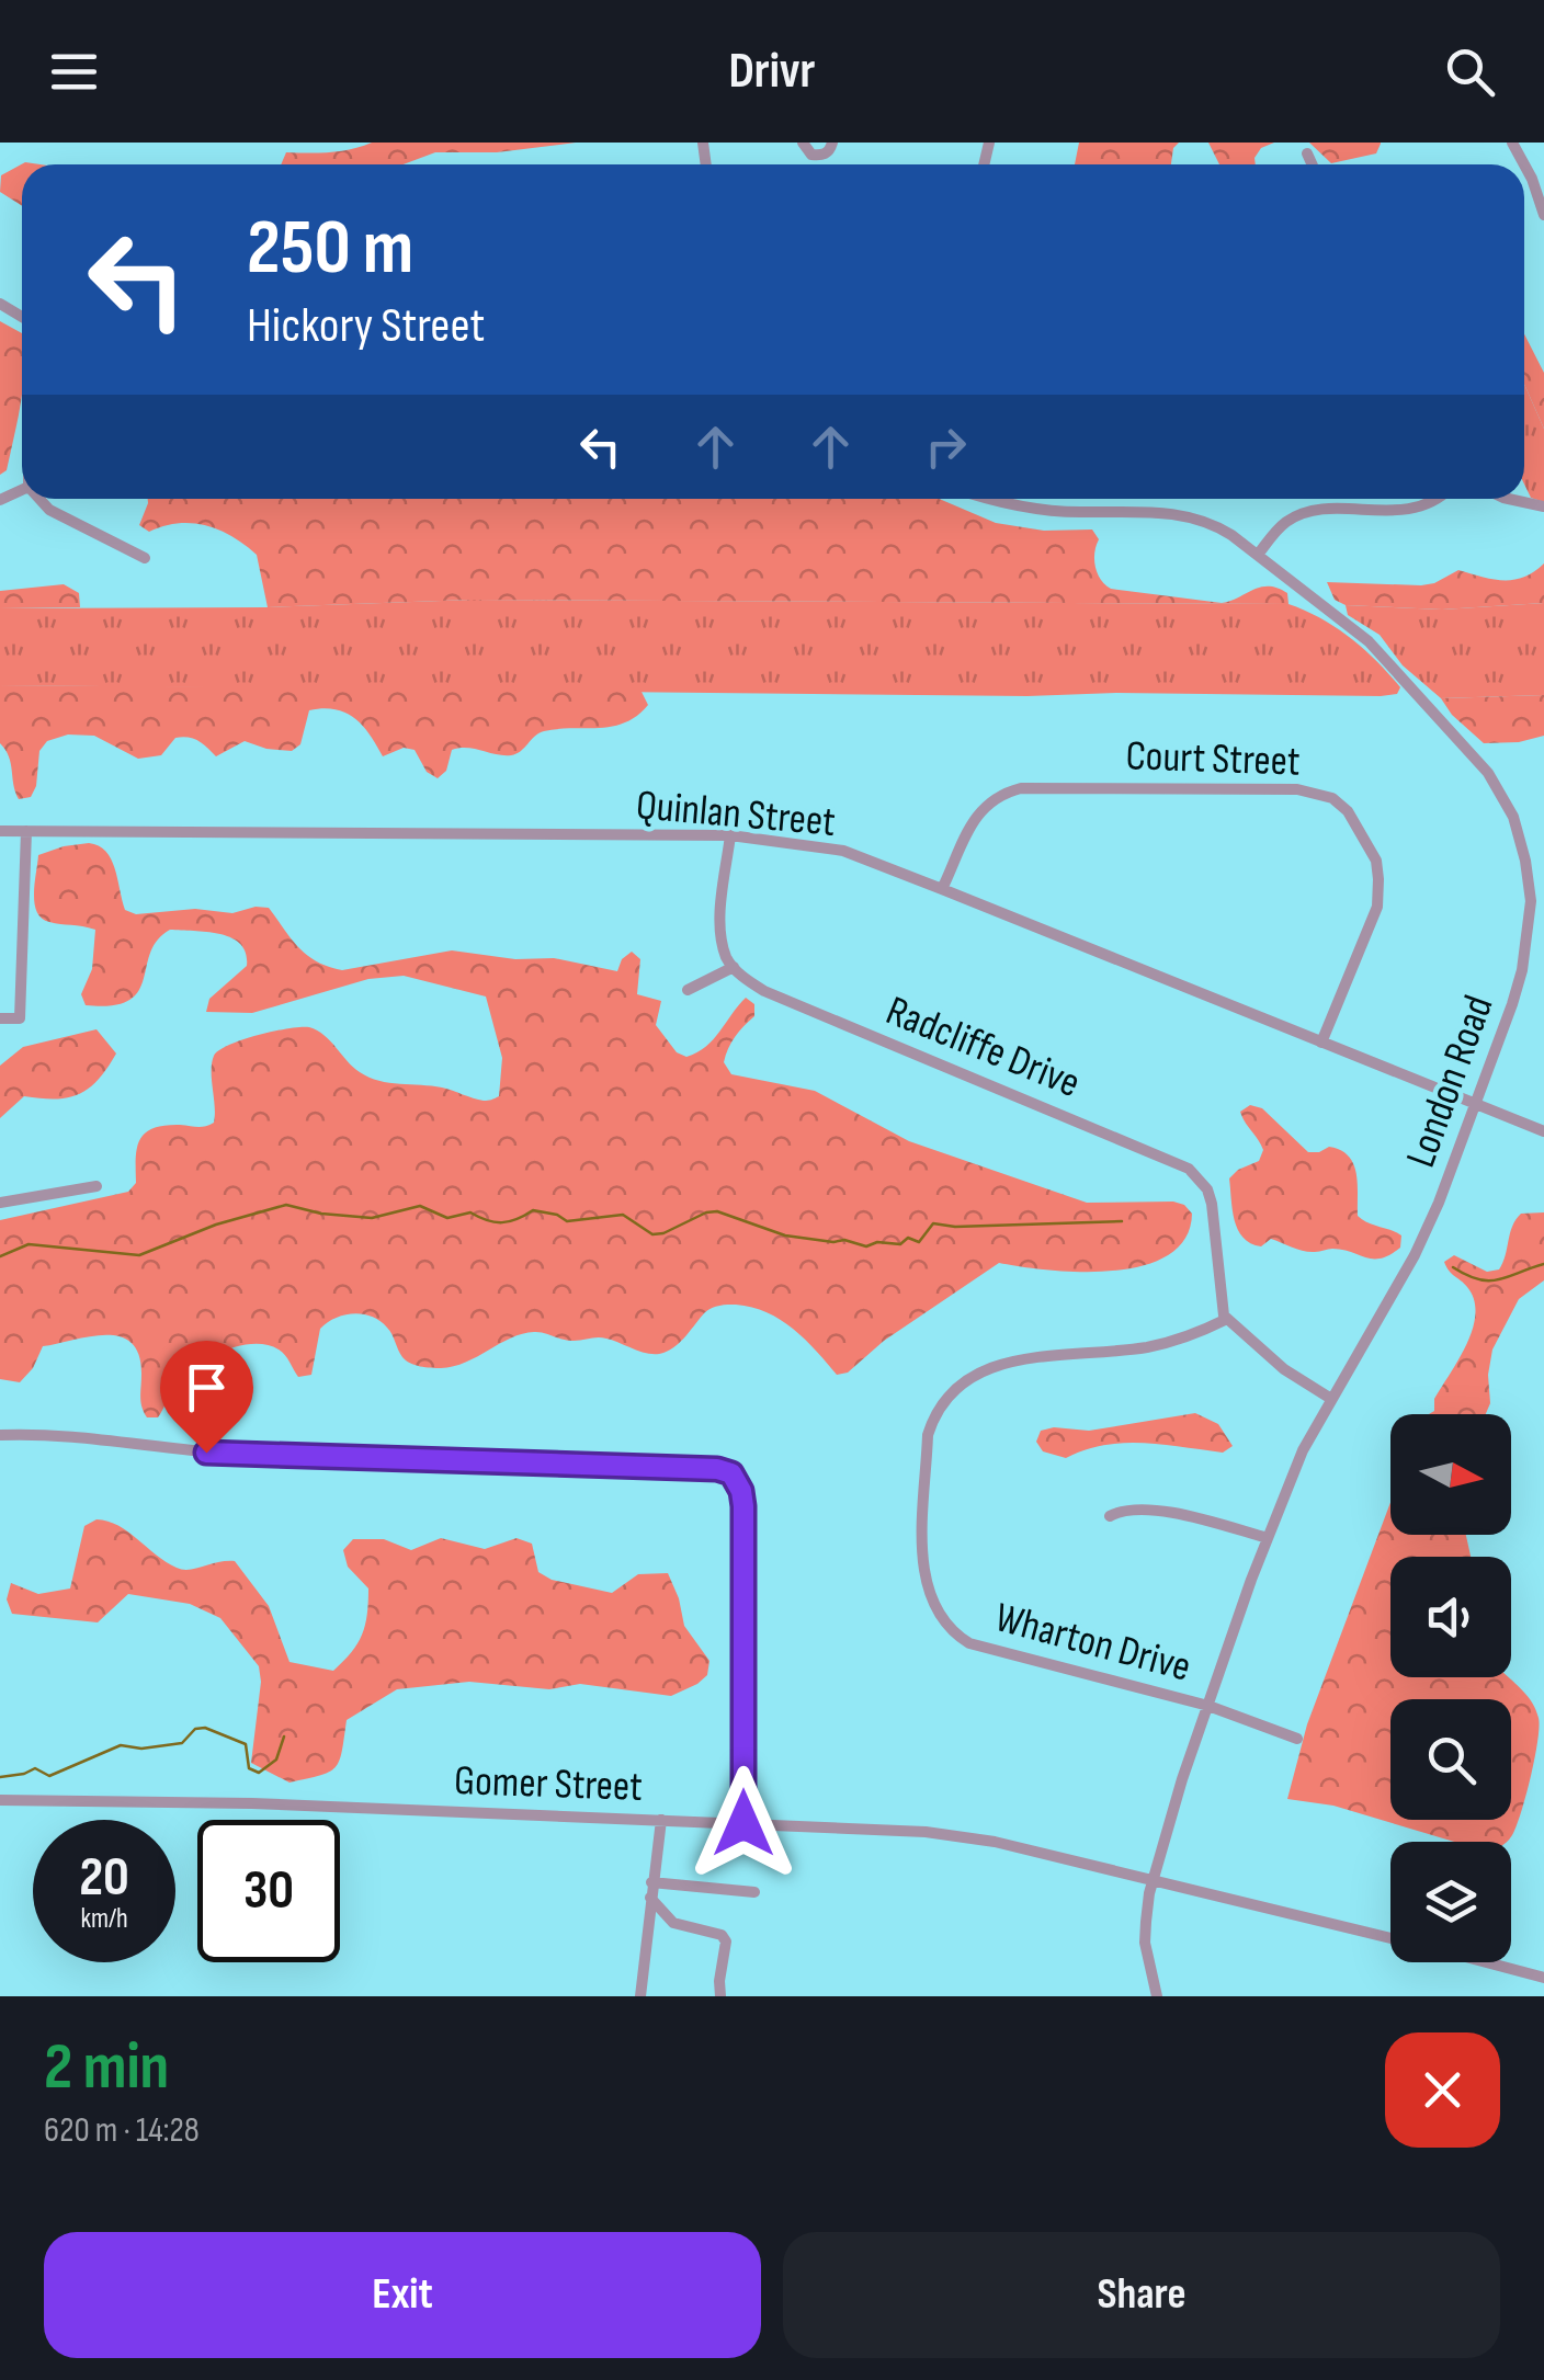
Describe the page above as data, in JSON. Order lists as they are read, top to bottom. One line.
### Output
{"streets":{"street":["Court Street","Quinlan Street","Radcliffe Drive","London Road","Wharton Drive","Gomer Street"]},"crossings":[["Court Street","Quinlan Street"],["Quinlan Street","London Road"],["Radcliffe Drive","Wharton Drive"],["London Road","Wharton Drive"],["London Road","Gomer Street"]],"north":"right","page":{"header":"Drivr","turn":["250 m","Hickory Street"],"speed":"20 km/h","limit":"30","heading":["2 min","620 m · 14:28"],"buttons":["Exit","Share"]}}
